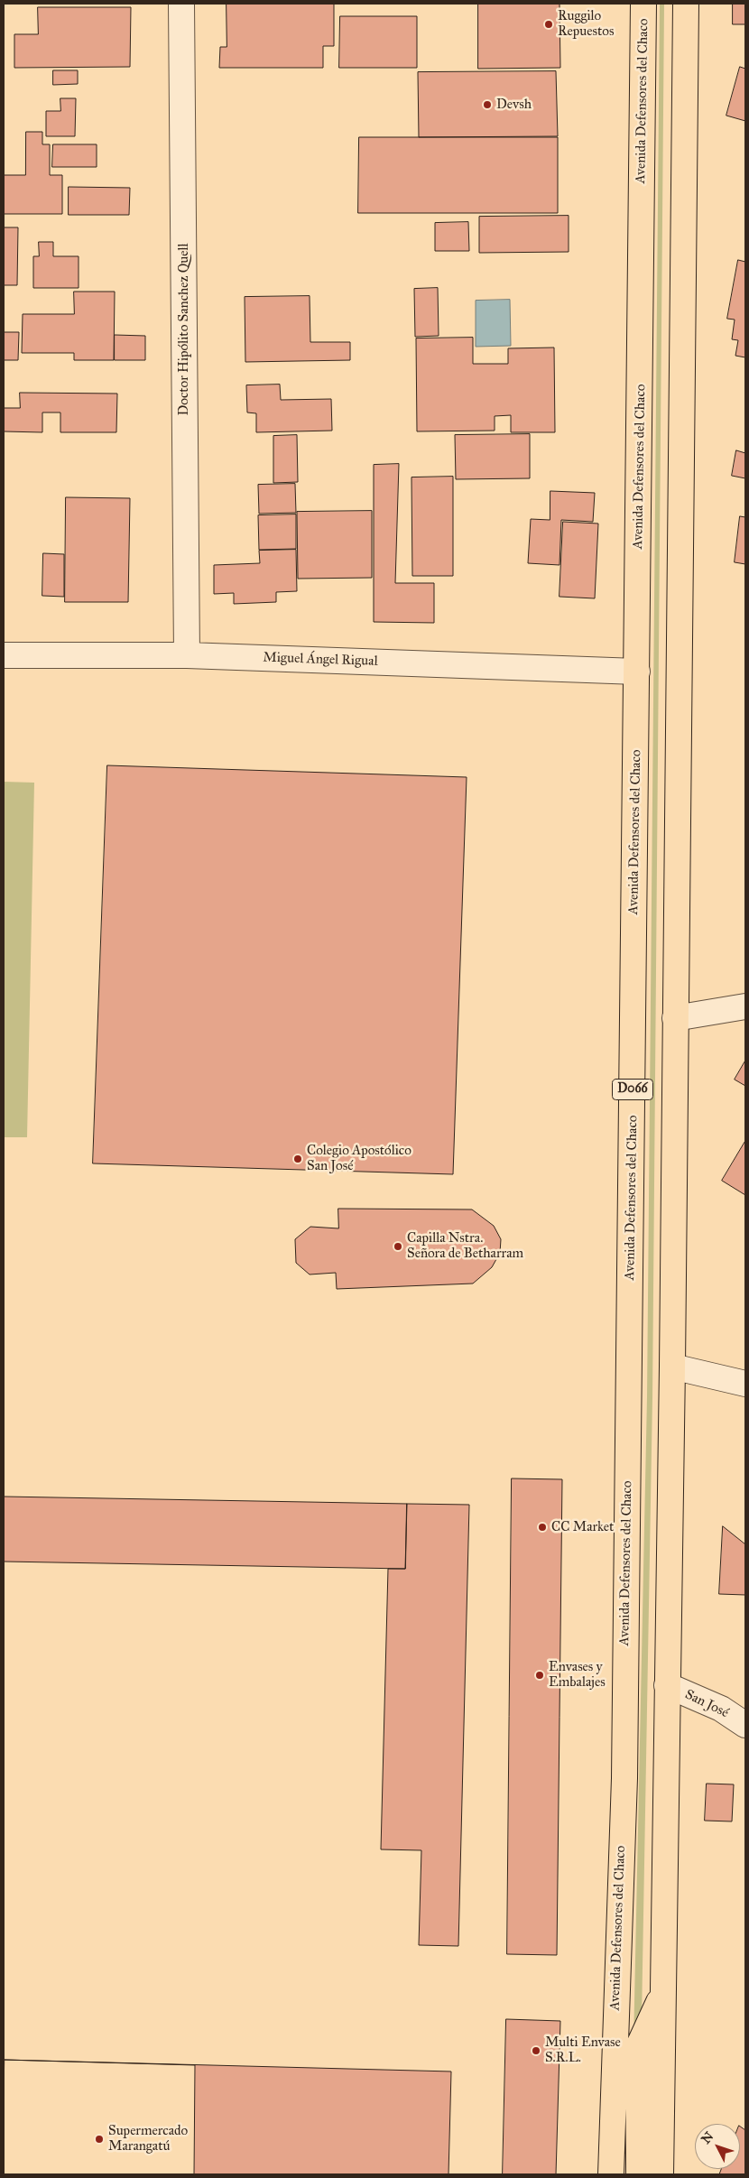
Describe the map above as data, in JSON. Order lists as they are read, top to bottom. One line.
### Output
{"streets":{"highway":["Avenida Defensores del Chaco","D066"],"street":["Doctor Hipólito Sanchez Quell","Miguel Ángel Rigual","San José"]},"crossings":[["Avenida Defensores del Chaco","Miguel Ángel Rigual"],["Doctor Hipólito Sanchez Quell","Miguel Ángel Rigual"]],"places":["Ruggilo Repuestos","Devsh","Colegio Apostólico San José","Capilla Nstra. Señora de Betharram","CC Market","Envases y Embalajes","Multi Envase S.R.L.","Supermercado Marangatú"],"north":"top left"}
